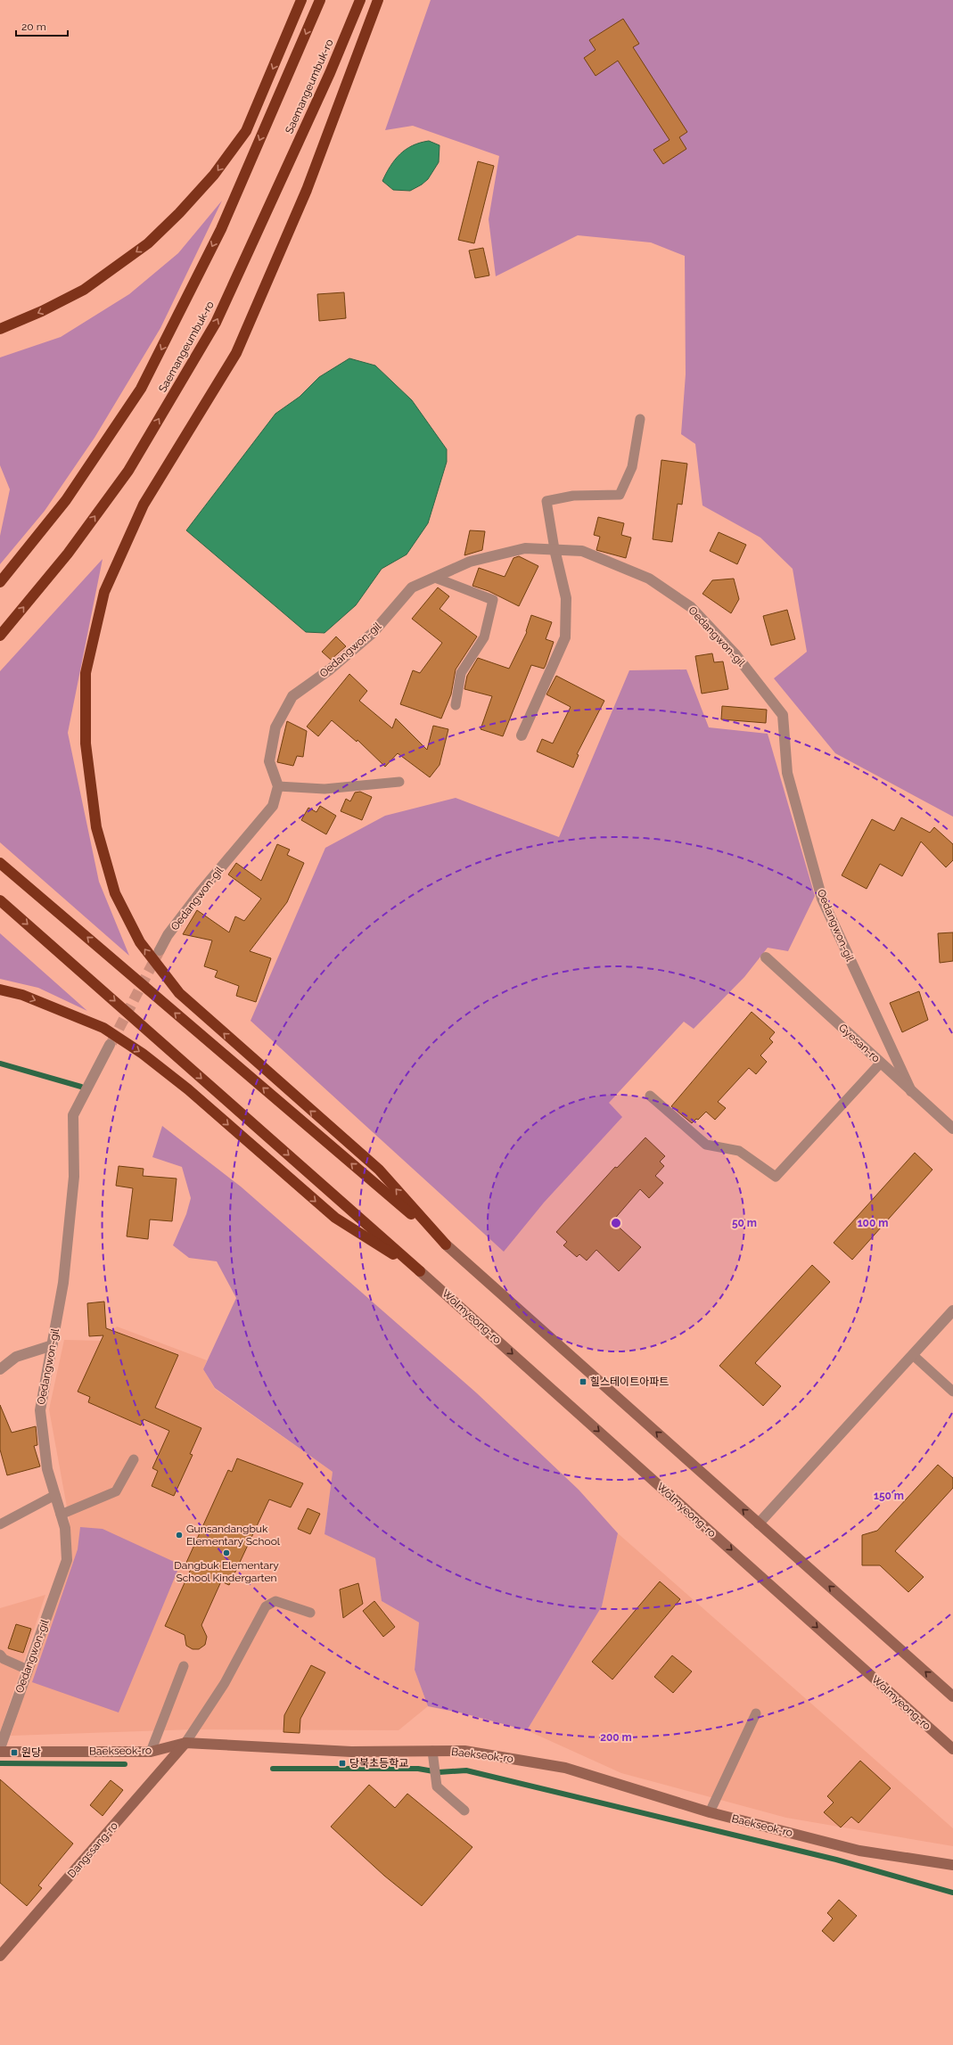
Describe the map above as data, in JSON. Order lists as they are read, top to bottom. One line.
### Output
{"streets":{"highway":["Saemangeumbuk-ro"],"street":["Oedangwon-gil","Gyesan-ro","Wolmyeong-ro","Baekseok-ro","Dangssang-ro"]},"crossings":[["Oedangwon-gil","Gyesan-ro"],["Baekseok-ro","Dangssang-ro"]],"places":{"transit":["힐스테이트아파트","원당","당북초등학교"],"other":["Gunsandangbuk Elementary School","Dangbuk Elementary School Kindergarten"]},"scale_bar":"20 m","rings":["50 m","100 m","150 m","200 m"]}
